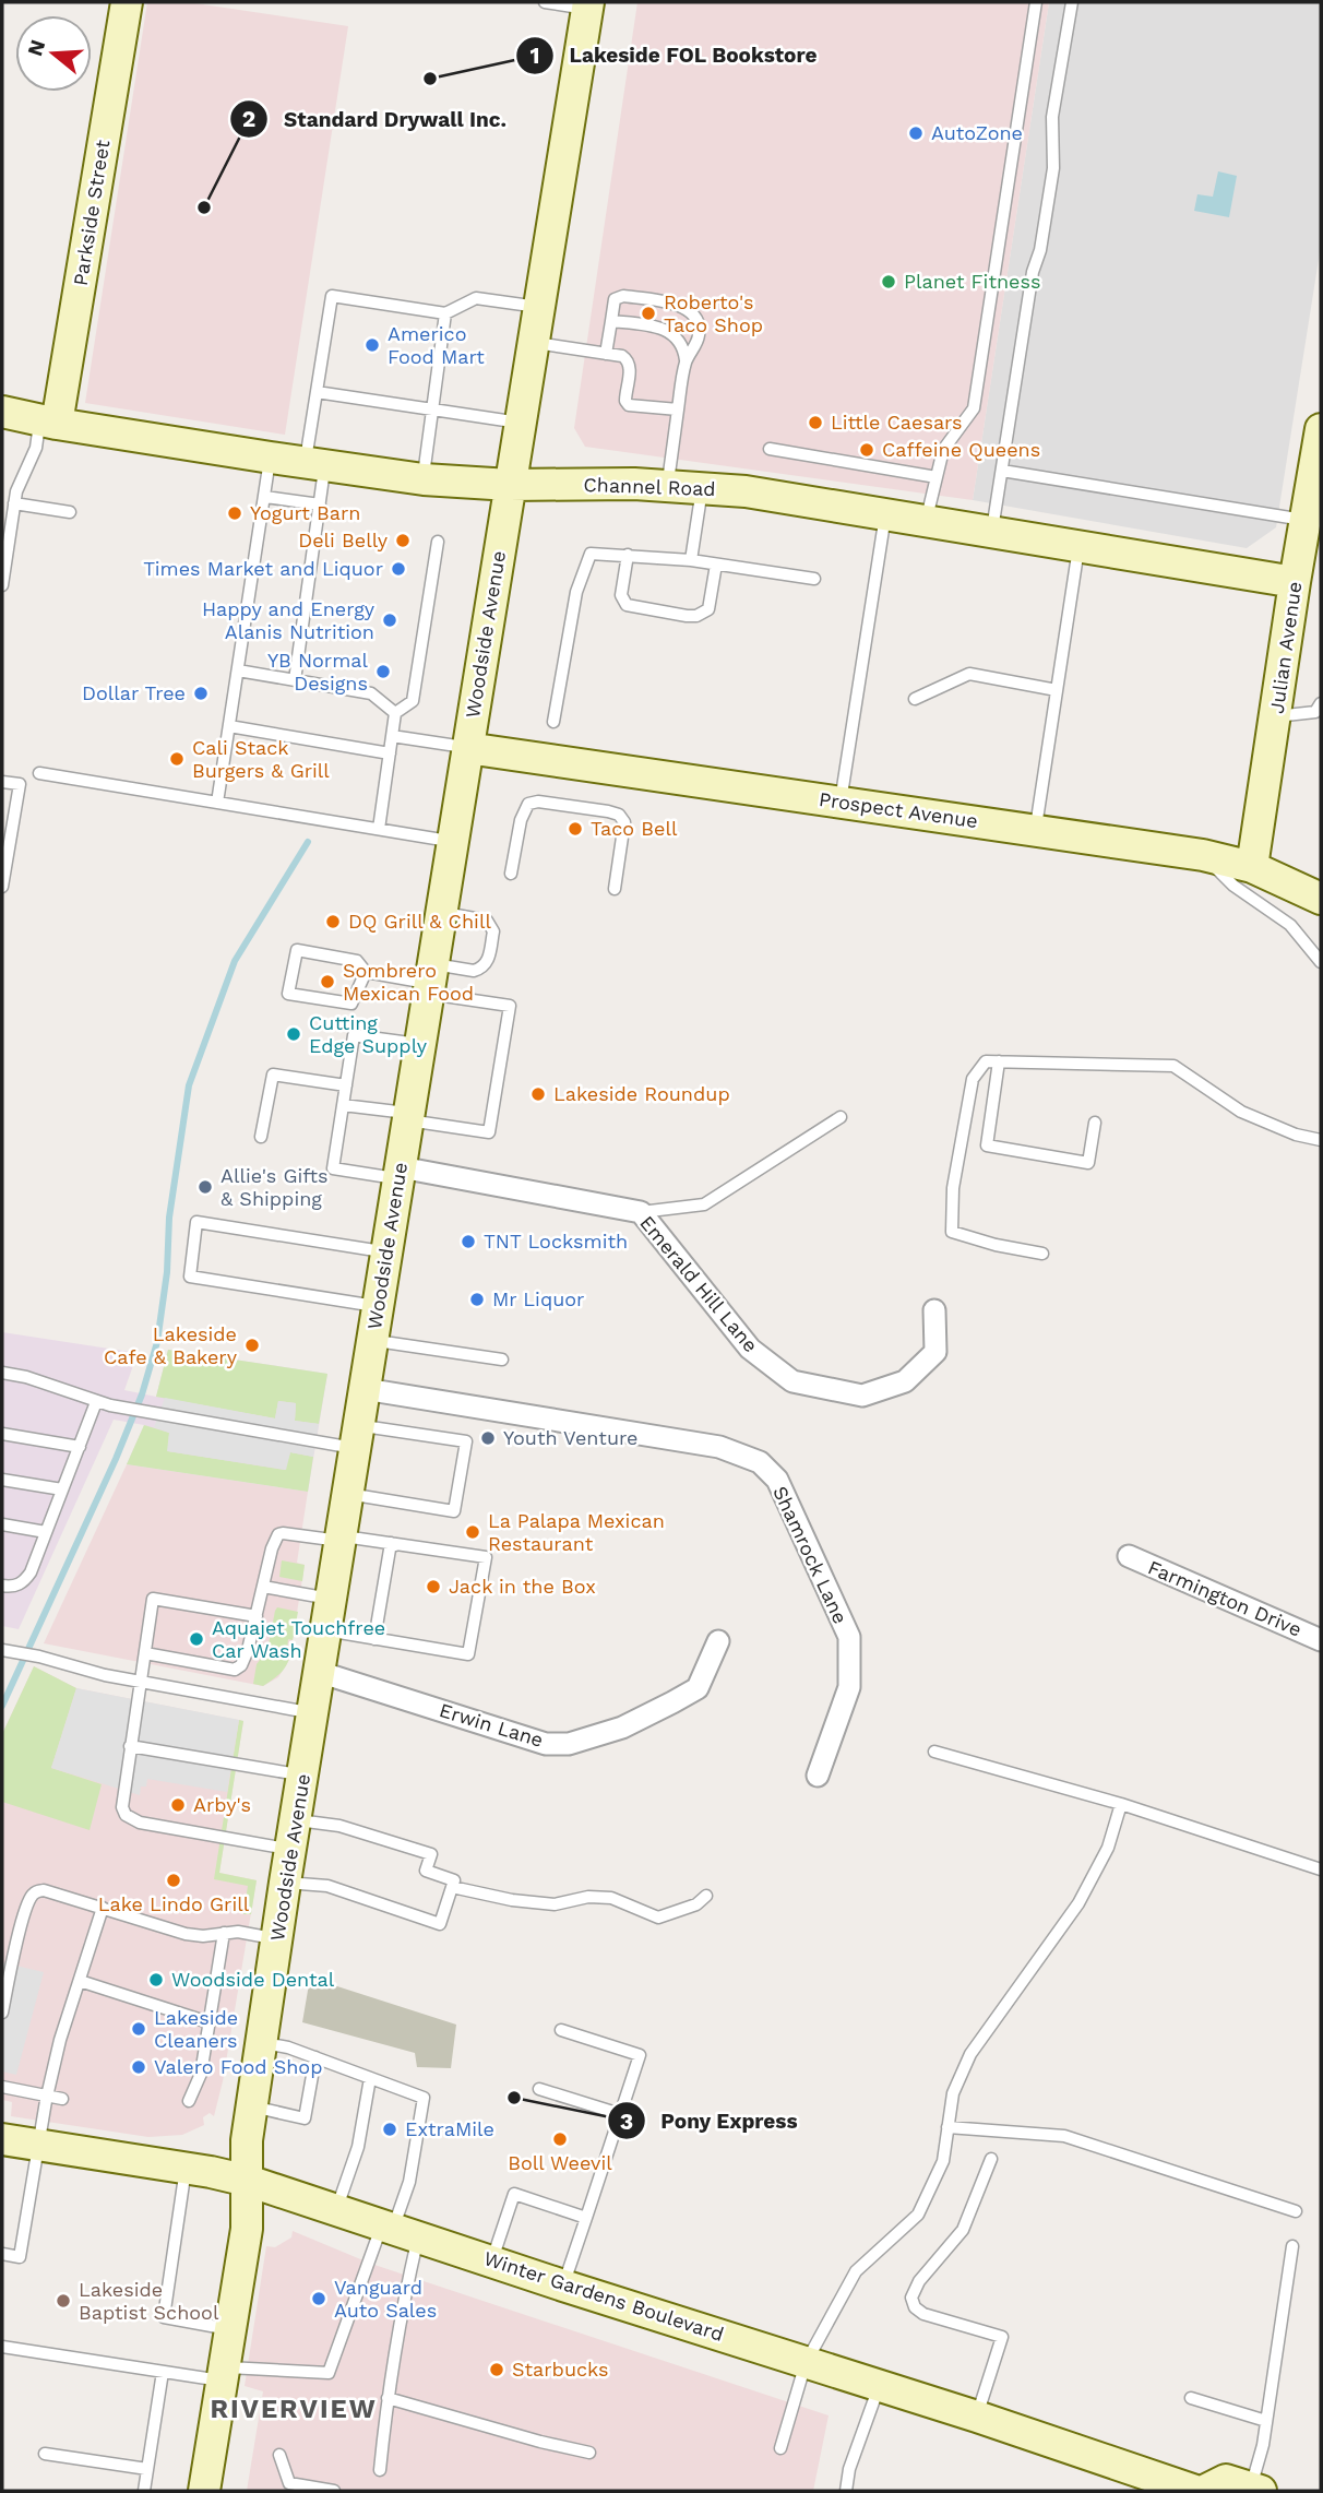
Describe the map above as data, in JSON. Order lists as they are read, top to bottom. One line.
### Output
{"streets":{"main road":["Parkside Street","Channel Road","Woodside Avenue","Julian Avenue","Prospect Avenue","Winter Gardens Boulevard"],"street":["Emerald Hill Lane","Shamrock Lane","Farmington Drive","Erwin Lane"]},"crossings":[["Parkside Street","Channel Road"],["Channel Road","Woodside Avenue"],["Channel Road","Julian Avenue"],["Woodside Avenue","Prospect Avenue"],["Woodside Avenue","Emerald Hill Lane"],["Woodside Avenue","Shamrock Lane"],["Woodside Avenue","Erwin Lane"],["Woodside Avenue","Winter Gardens Boulevard"],["Julian Avenue","Prospect Avenue"]],"districts":["RIVERVIEW"],"places":["Lakeside FOL Bookstore","AutoZone","Standard Drywall Inc.","Planet Fitness","Roberto's Taco Shop","Americo Food Mart","Little Caesars","Caffeine Queens","Yogurt Barn","Deli Belly","Times Market and Liquor","Happy and Energy Alanis Nutrition","YB Normal Designs","Dollar Tree","Cali Stack Burgers & Grill","Taco Bell","DQ Grill & Chill","Sombrero Mexican Food","Cutting Edge Supply","Lakeside Roundup","Allie's Gifts & Shipping","TNT Locksmith","Mr Liquor","Lakeside Cafe & Bakery","Youth Venture","La Palapa Mexican Restaurant","Jack in the Box","Aquajet Touchfree Car Wash","Arby's","Lake Lindo Grill","Woodside Dental","Lakeside Cleaners","Valero Food Shop","Pony Express","ExtraMile","Boll Weevil","Vanguard Auto Sales","Lakeside Baptist School","Starbucks"],"north":"left"}
